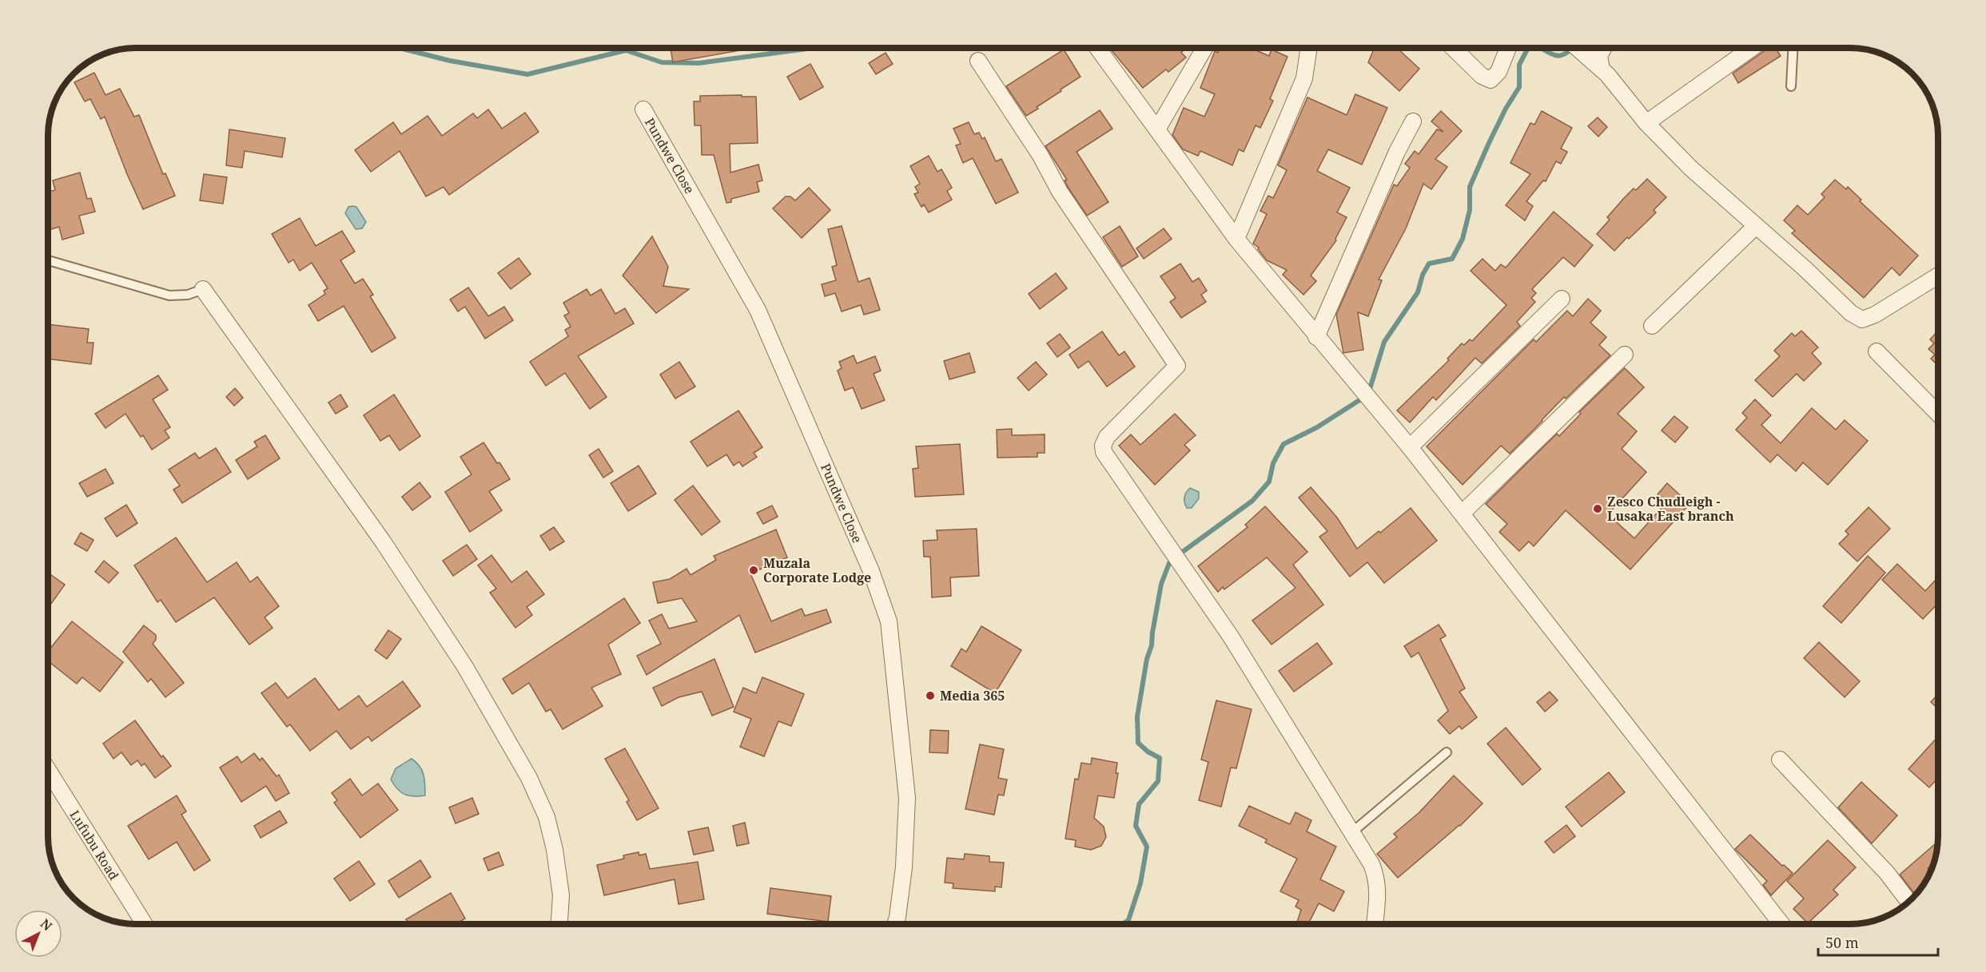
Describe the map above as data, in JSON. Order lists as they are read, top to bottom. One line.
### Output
{"streets":{"street":["Pundwe Close","Lufubu Road"]},"places":["Zesco Chudleigh - Lusaka East branch","Muzala Corporate Lodge","Media 365"],"scale_bar":"50 m","north":"top right"}
